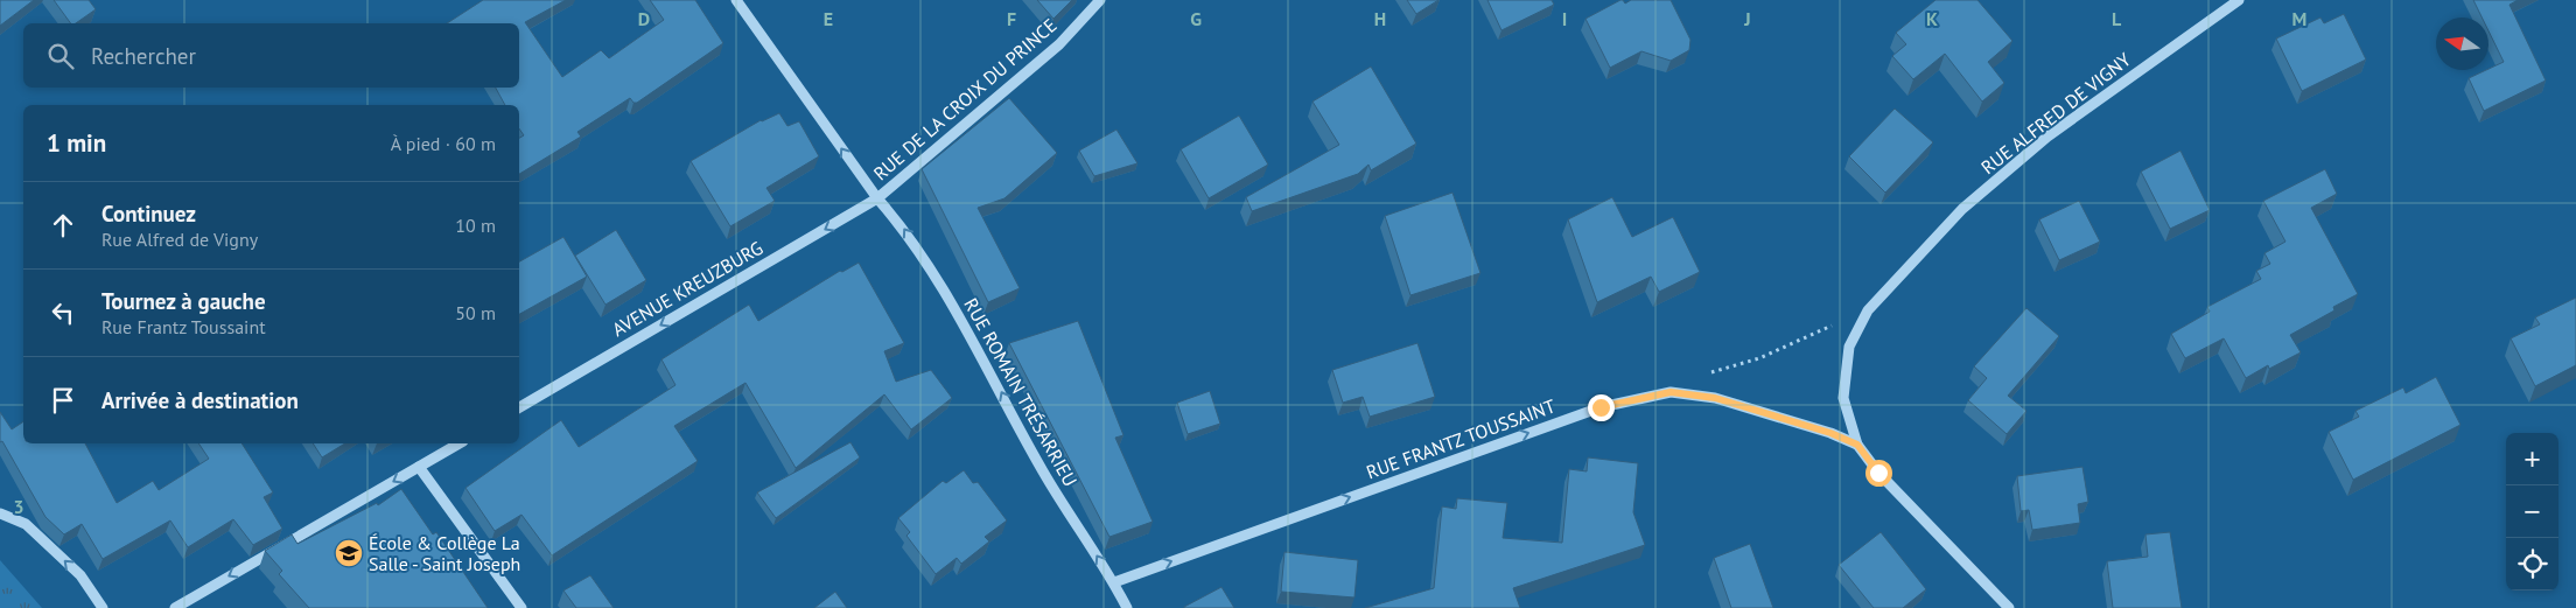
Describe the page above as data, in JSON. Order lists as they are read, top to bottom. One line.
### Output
{"streets":{"street":["RUE DE LA CROIX DU PRINCE","RUE ALFRED DE VIGNY","AVENUE KREUZBURG","RUE ROMAIN TRÉSARRIEU","RUE FRANTZ TOUSSAINT"]},"crossings":[["RUE DE LA CROIX DU PRINCE","AVENUE KREUZBURG"],["RUE DE LA CROIX DU PRINCE","RUE ROMAIN TRÉSARRIEU"],["RUE ALFRED DE VIGNY","RUE FRANTZ TOUSSAINT"],["AVENUE KREUZBURG","RUE ROMAIN TRÉSARRIEU"],["RUE ROMAIN TRÉSARRIEU","RUE FRANTZ TOUSSAINT"]],"one_way":["AVENUE KREUZBURG","RUE ROMAIN TRÉSARRIEU","RUE FRANTZ TOUSSAINT"],"places":{"school or university":["École & Collège La Salle - Saint Joseph"]},"north":"left","page":{"search":"Rechercher","heading":["1 min","À pied · 60 m"],"list":[["Continuez","Rue Alfred de Vigny","10 m"],["Tournez à gauche","Rue Frantz Toussaint","50 m"],"Arrivée à destination"],"map_buttons":["+","−"]},"grid":{"columns":["D","E","F","G","H","I","J","K","L","M"],"rows":["3"]}}
